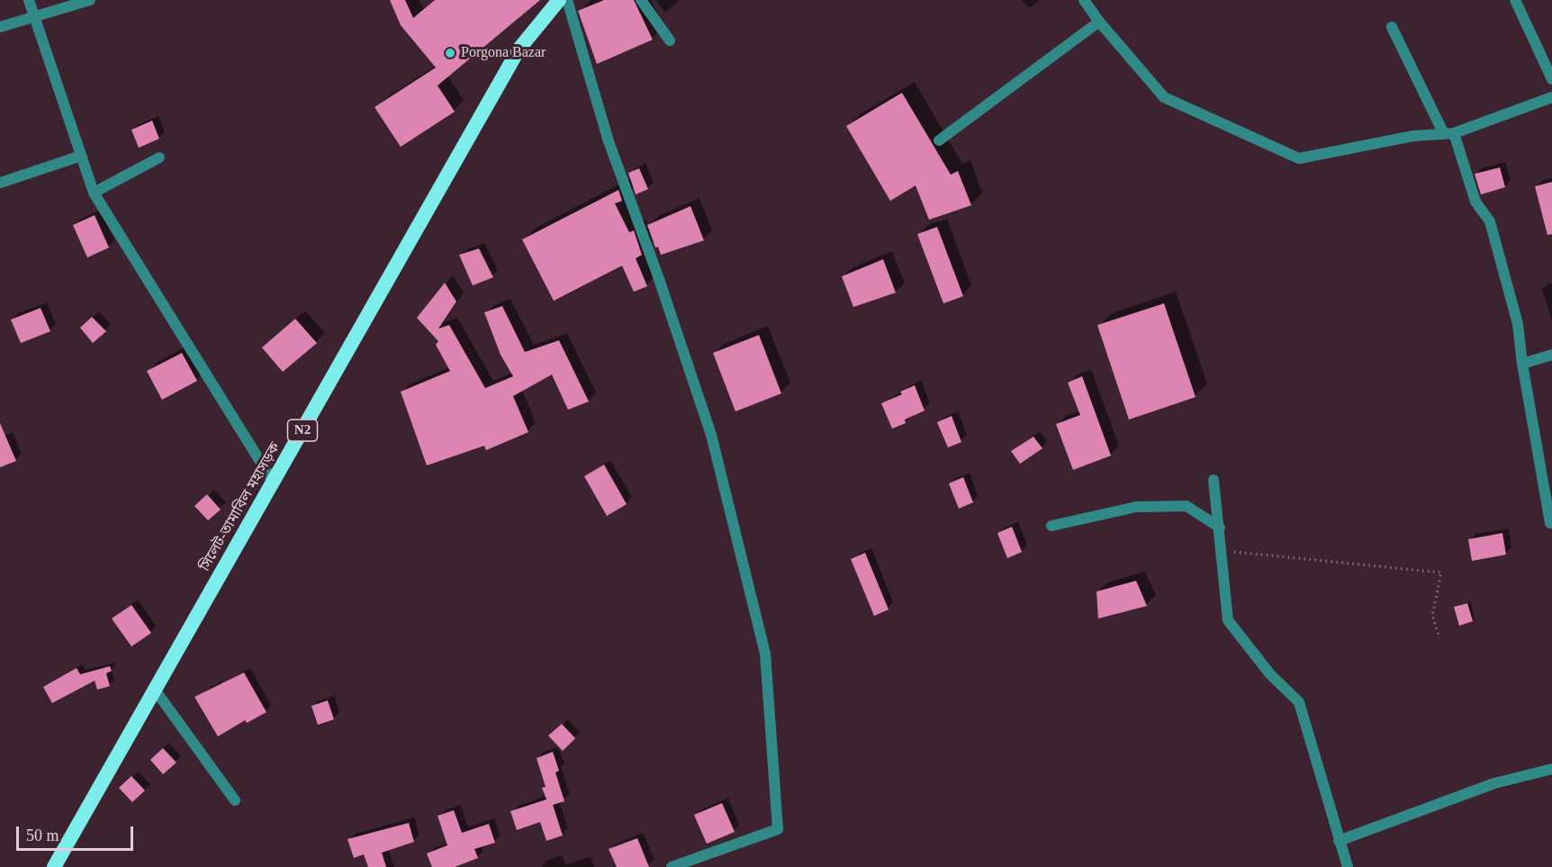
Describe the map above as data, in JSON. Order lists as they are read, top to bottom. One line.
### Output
{"streets":{"highway":["N2","সিলেট-তামাবিল মহাসড়ক"]},"places":["Porgona Bazar"],"scale_bar":"50 m"}
